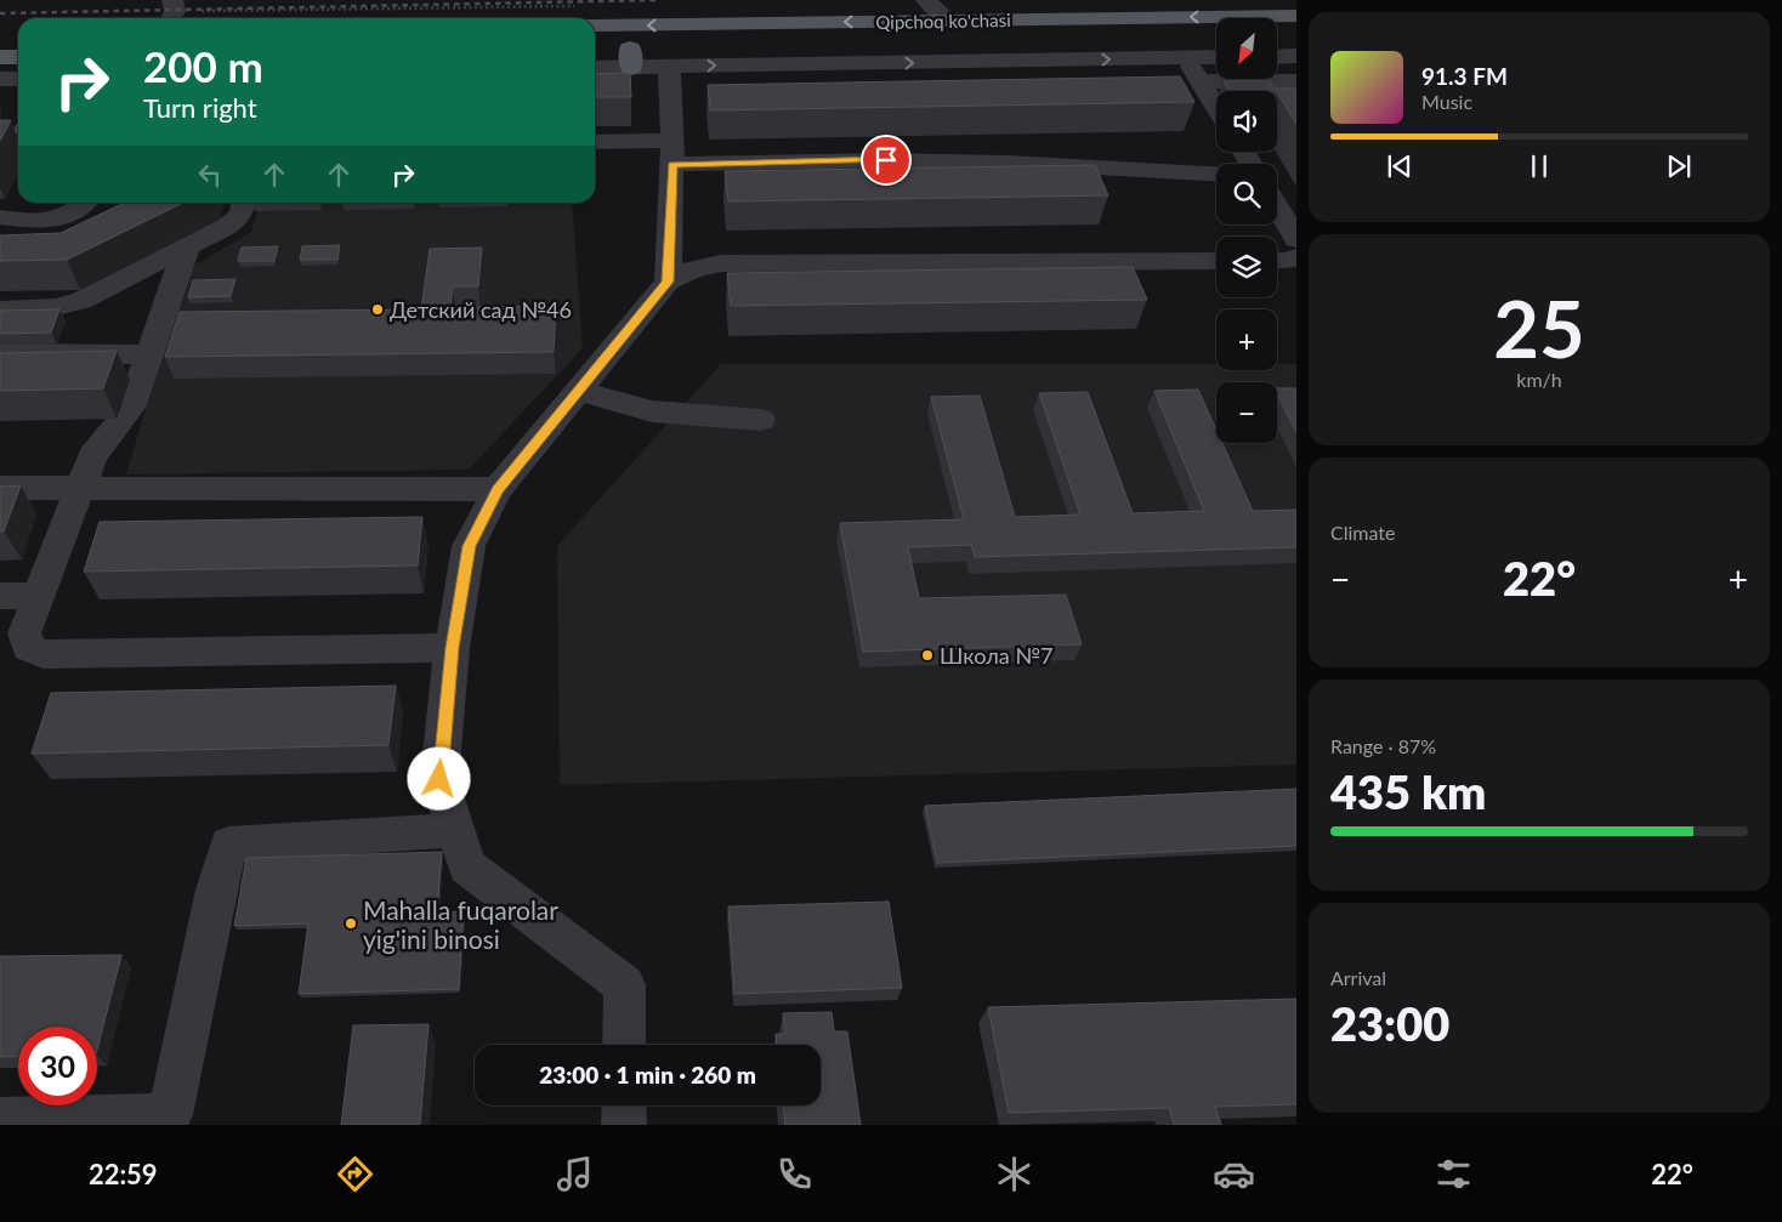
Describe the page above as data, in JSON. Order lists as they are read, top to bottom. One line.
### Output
{"streets":{"main road":["Qipchoq ko'chasi"]},"places":["Детский сад №46","Школа №7","Mahalla fuqarolar yig'ini binosi"],"north":"bottom left","page":{"map_buttons":["+","−"],"turn":["200 m","Turn right"],"song":["91.3 FM","Music"],"tile":[["25","km/h"],"Climate",["Range · 87%","435 km"],["Arrival","23:00"]],"heat":["−","22°","+"],"limit":"30","trip":"23:00 · 1 min · 260 m","tabs":["22:59","22°"]}}
